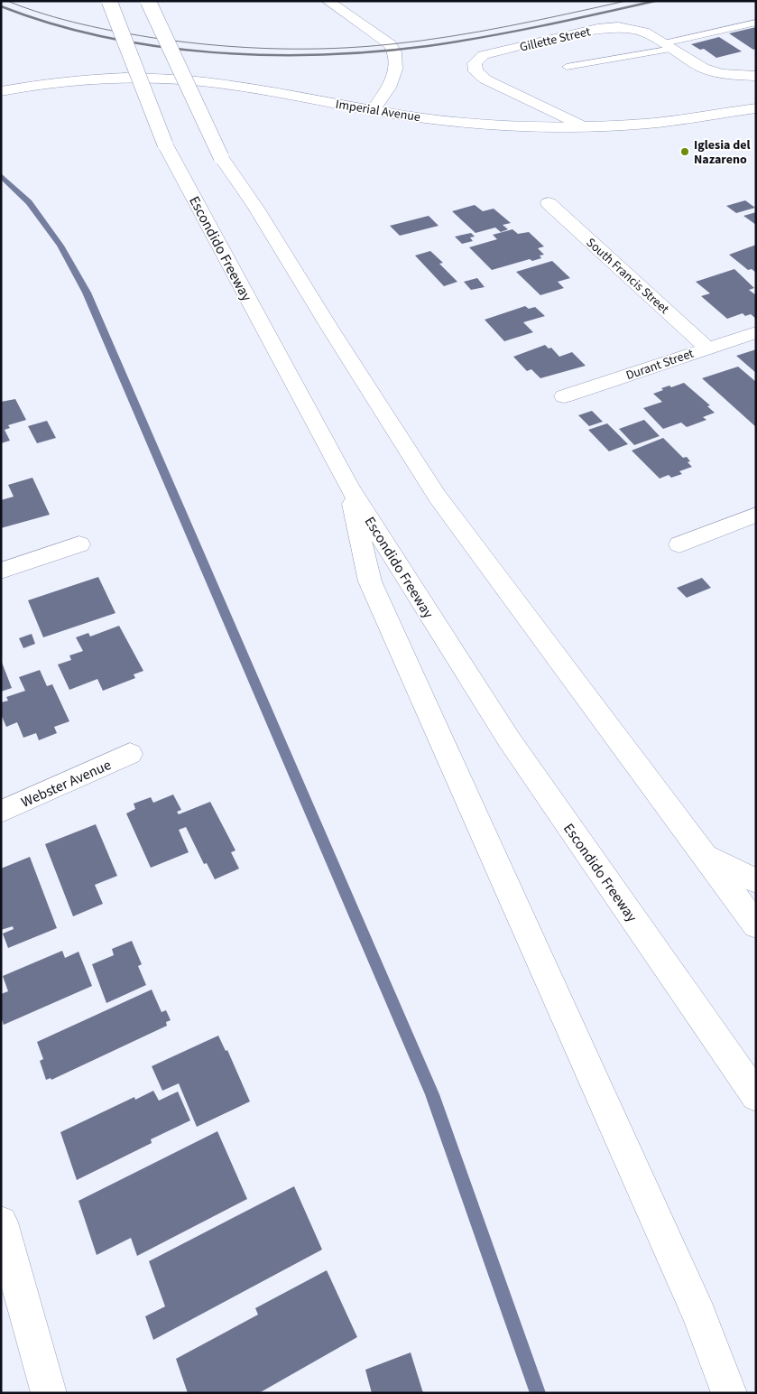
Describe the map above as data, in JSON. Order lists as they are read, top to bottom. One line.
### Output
{"streets":{"main road":["Gillette Street","Imperial Avenue","Escondido Freeway","South Francis Street","Durant Street","Webster Avenue"]},"crossings":[["Gillette Street","Imperial Avenue"],["South Francis Street","Durant Street"]],"places":["Iglesia del Nazareno"]}
